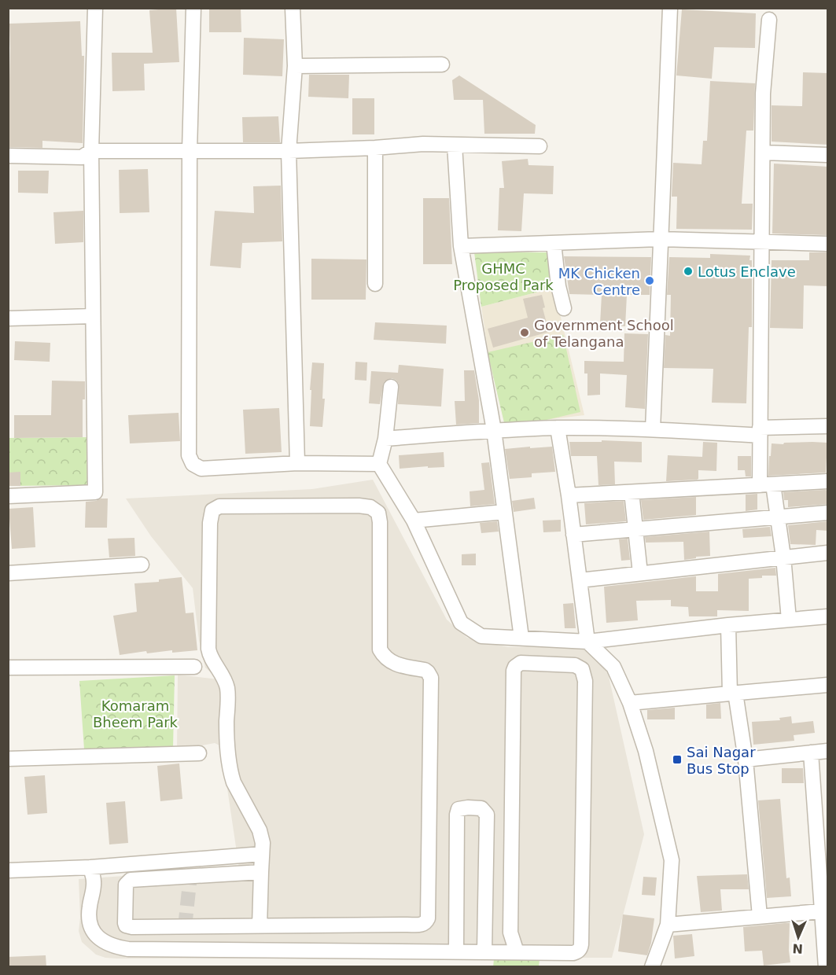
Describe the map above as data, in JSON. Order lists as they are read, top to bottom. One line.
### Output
{"parks":["GHMC Proposed Park","Komaram Bheem Park"],"places":{"other":["Lotus Enclave","MK Chicken Centre","Government School of Telangana"],"transit":["Sai Nagar Bus Stop"]},"north":"bottom"}
